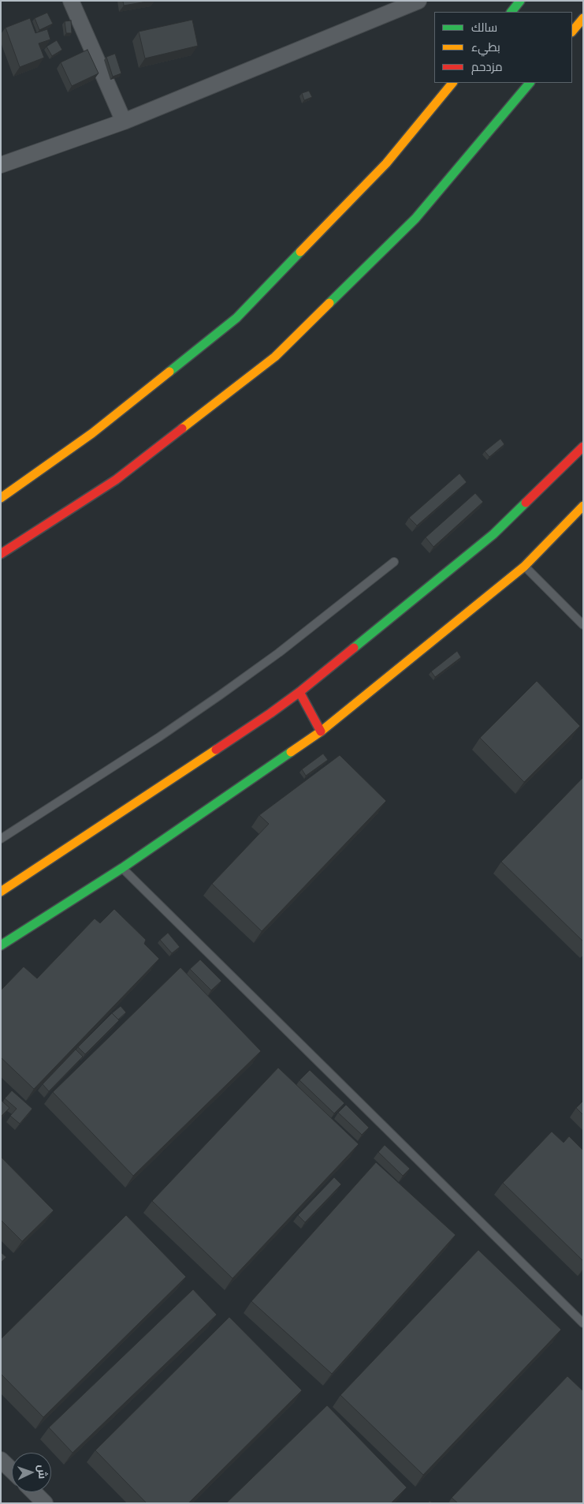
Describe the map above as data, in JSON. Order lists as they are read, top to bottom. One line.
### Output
{"legend":["سالك","بطيء","مزدحم"],"north":"right"}
